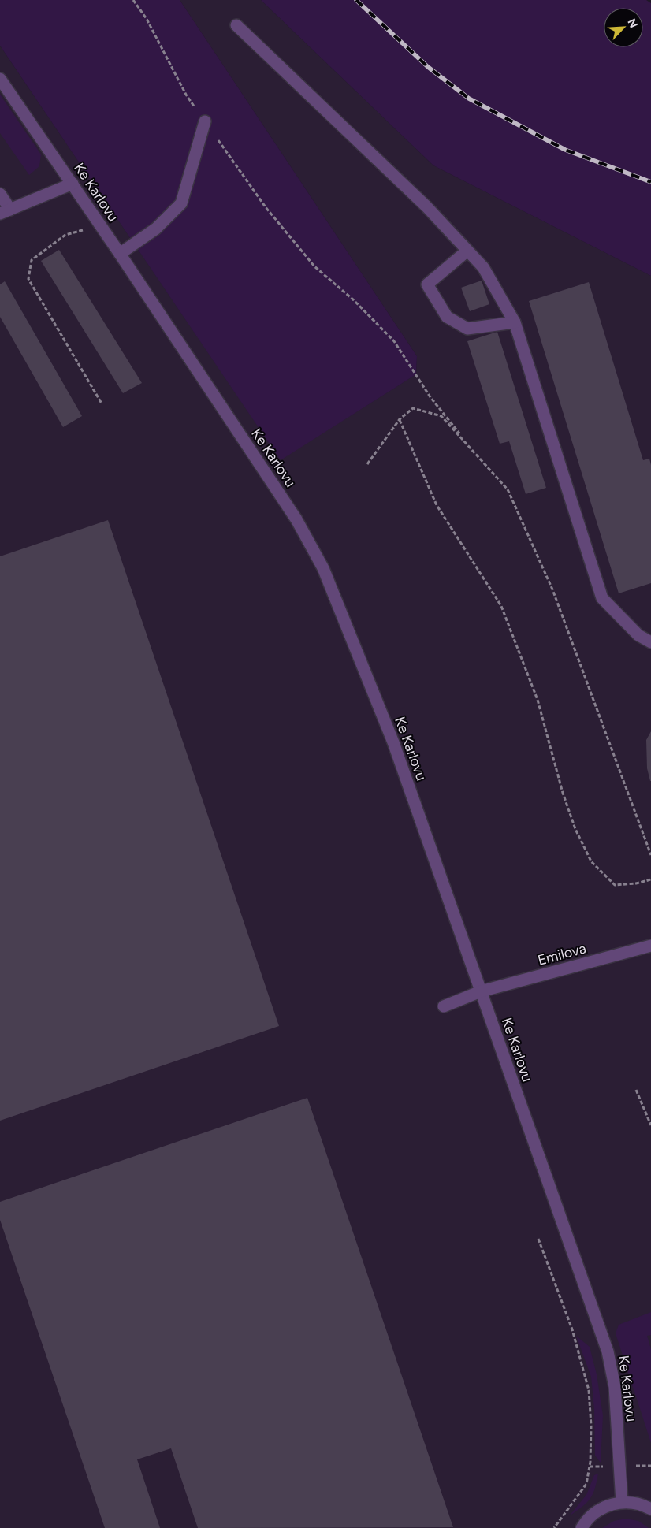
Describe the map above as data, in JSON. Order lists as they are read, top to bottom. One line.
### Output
{"streets":{"street":["Ke Karlovu","Emilova"]},"crossings":[["Ke Karlovu","Emilova"]],"north":"top right"}
